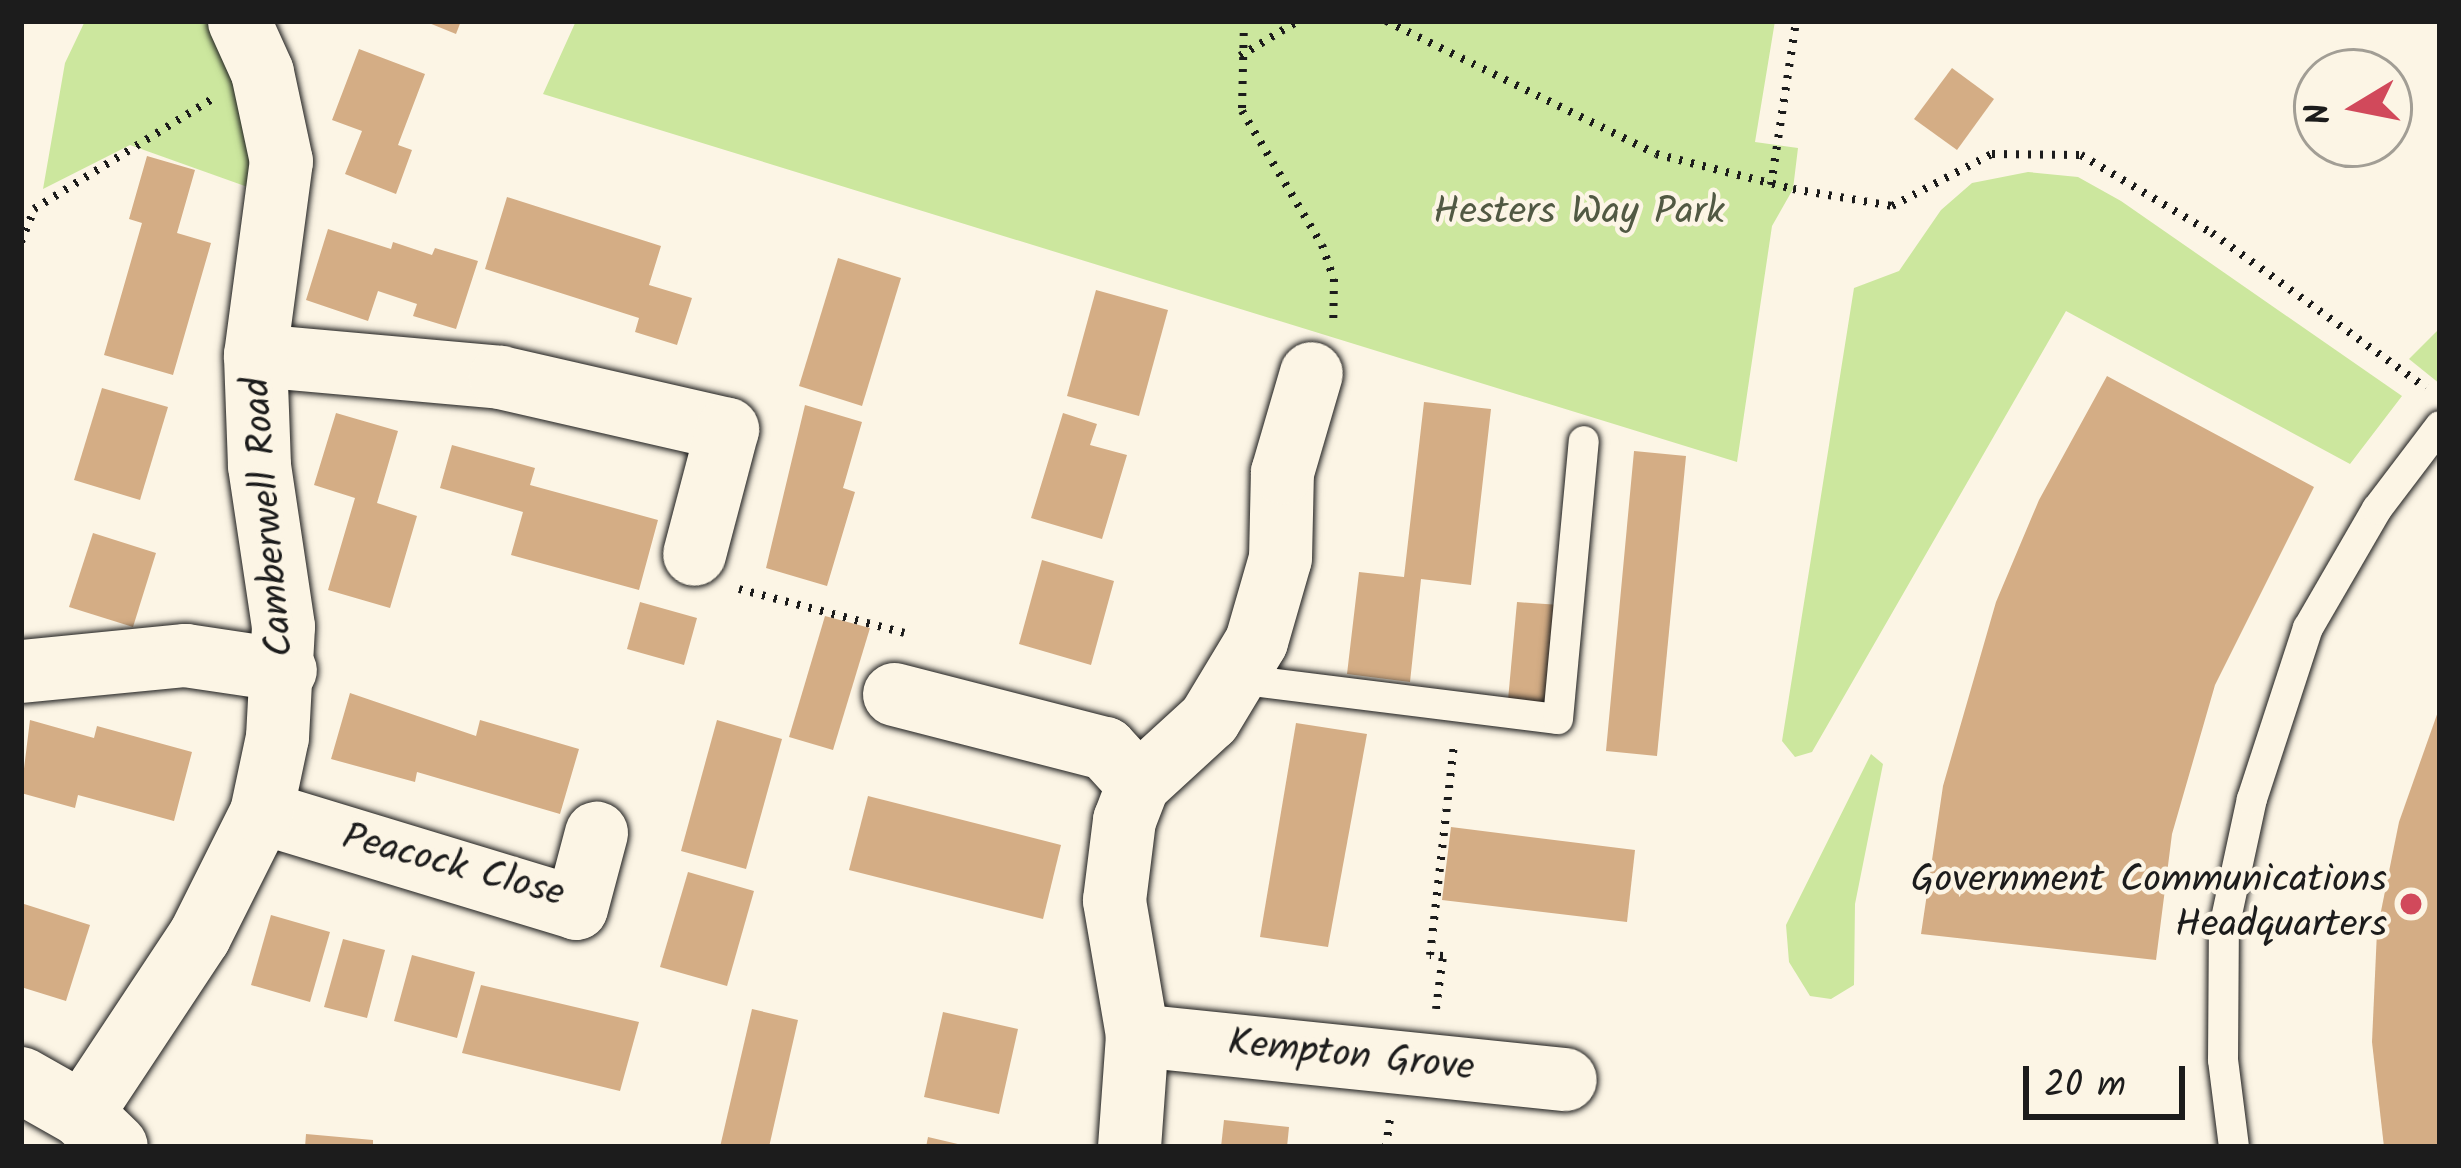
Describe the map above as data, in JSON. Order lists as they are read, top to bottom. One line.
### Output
{"streets":{"street":["Camberwell Road","Peacock Close","Kempton Grove"]},"crossings":[["Camberwell Road","Peacock Close"]],"parks":["Hesters Way Park"],"places":["Government Communications Headquarters"],"scale_bar":"20 m","north":"left"}
